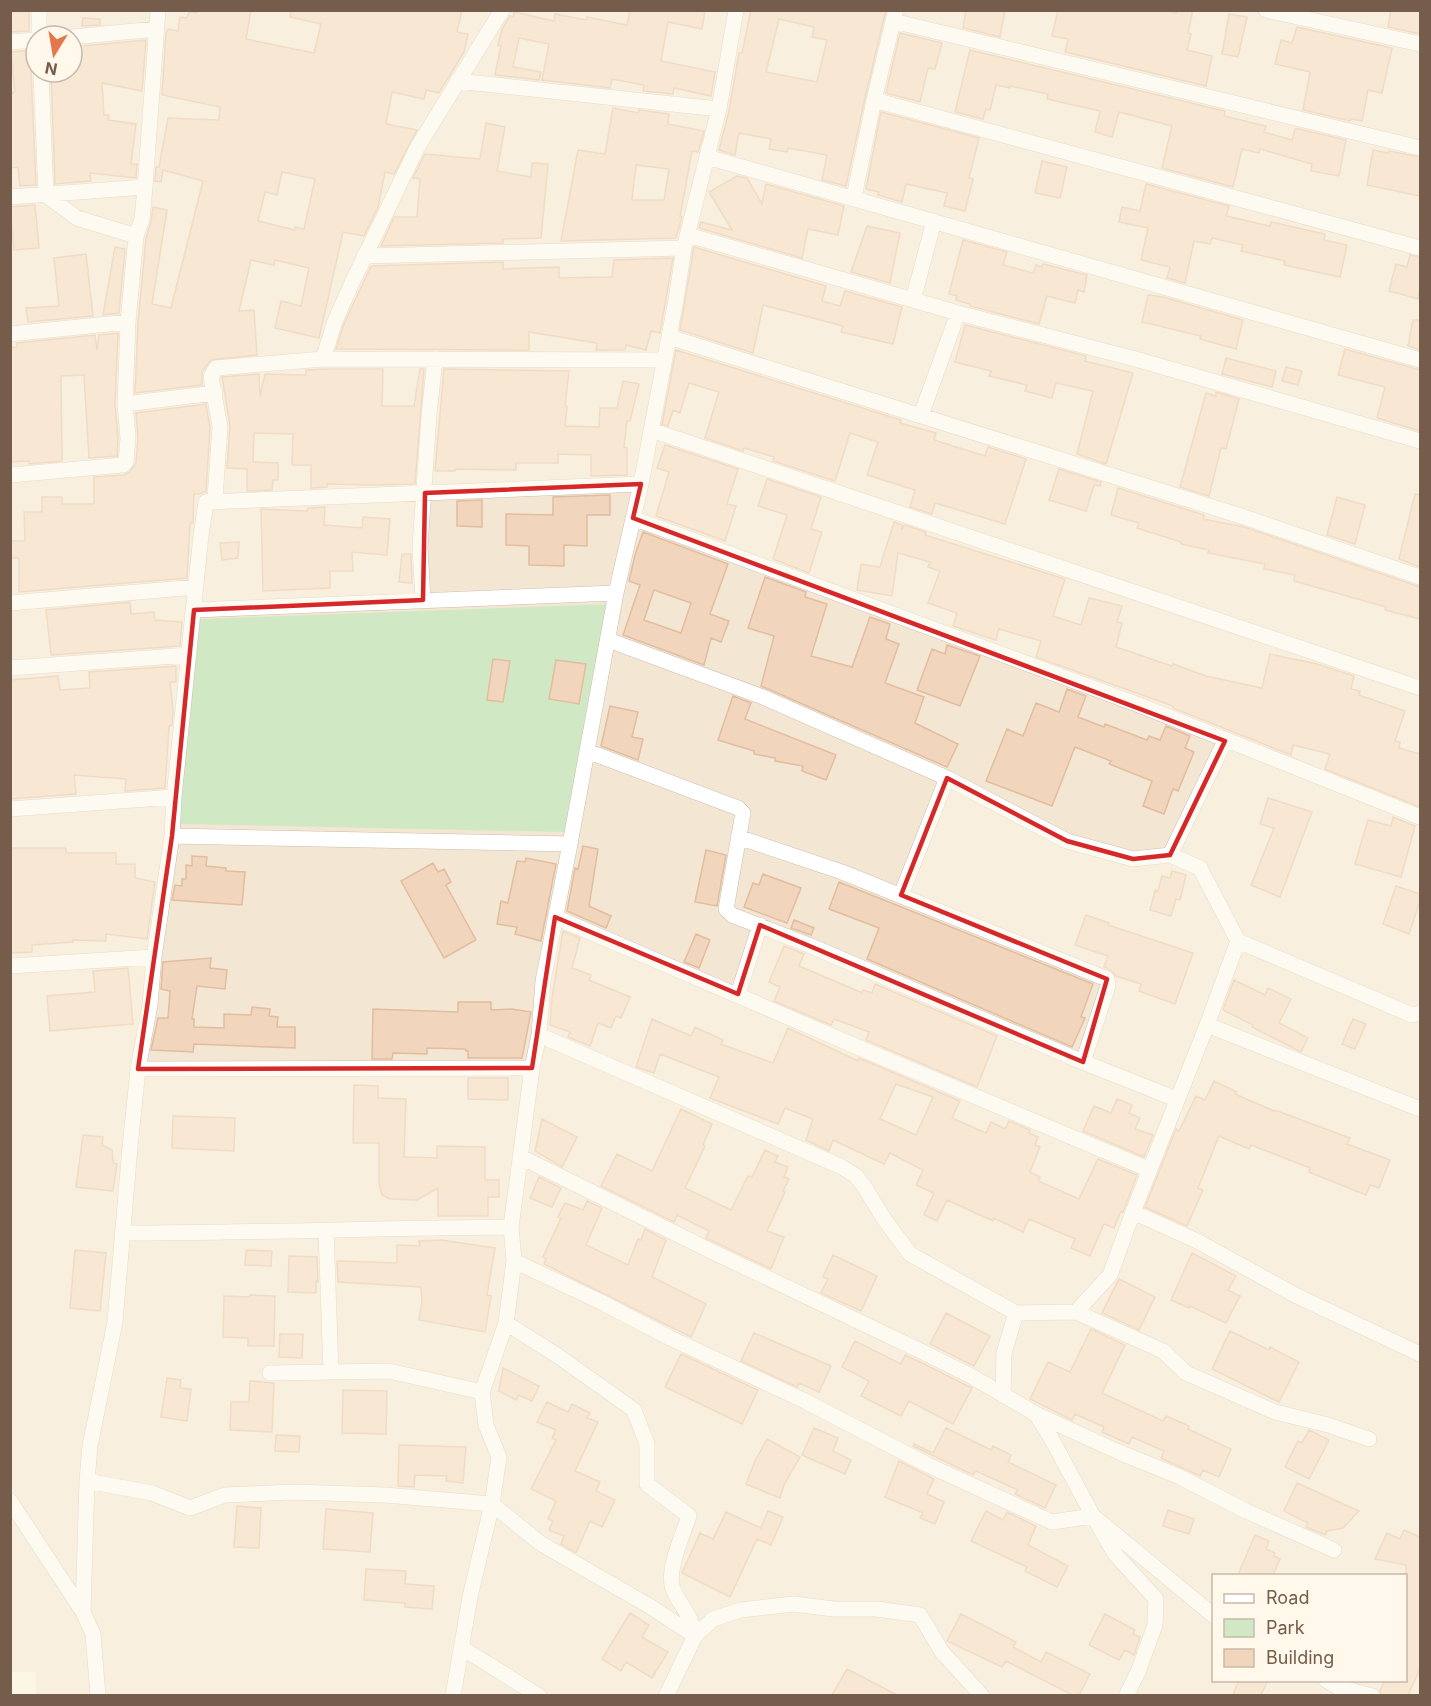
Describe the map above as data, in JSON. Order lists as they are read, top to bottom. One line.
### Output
{"legend":["Road","Park","Building"],"north":"bottom"}
